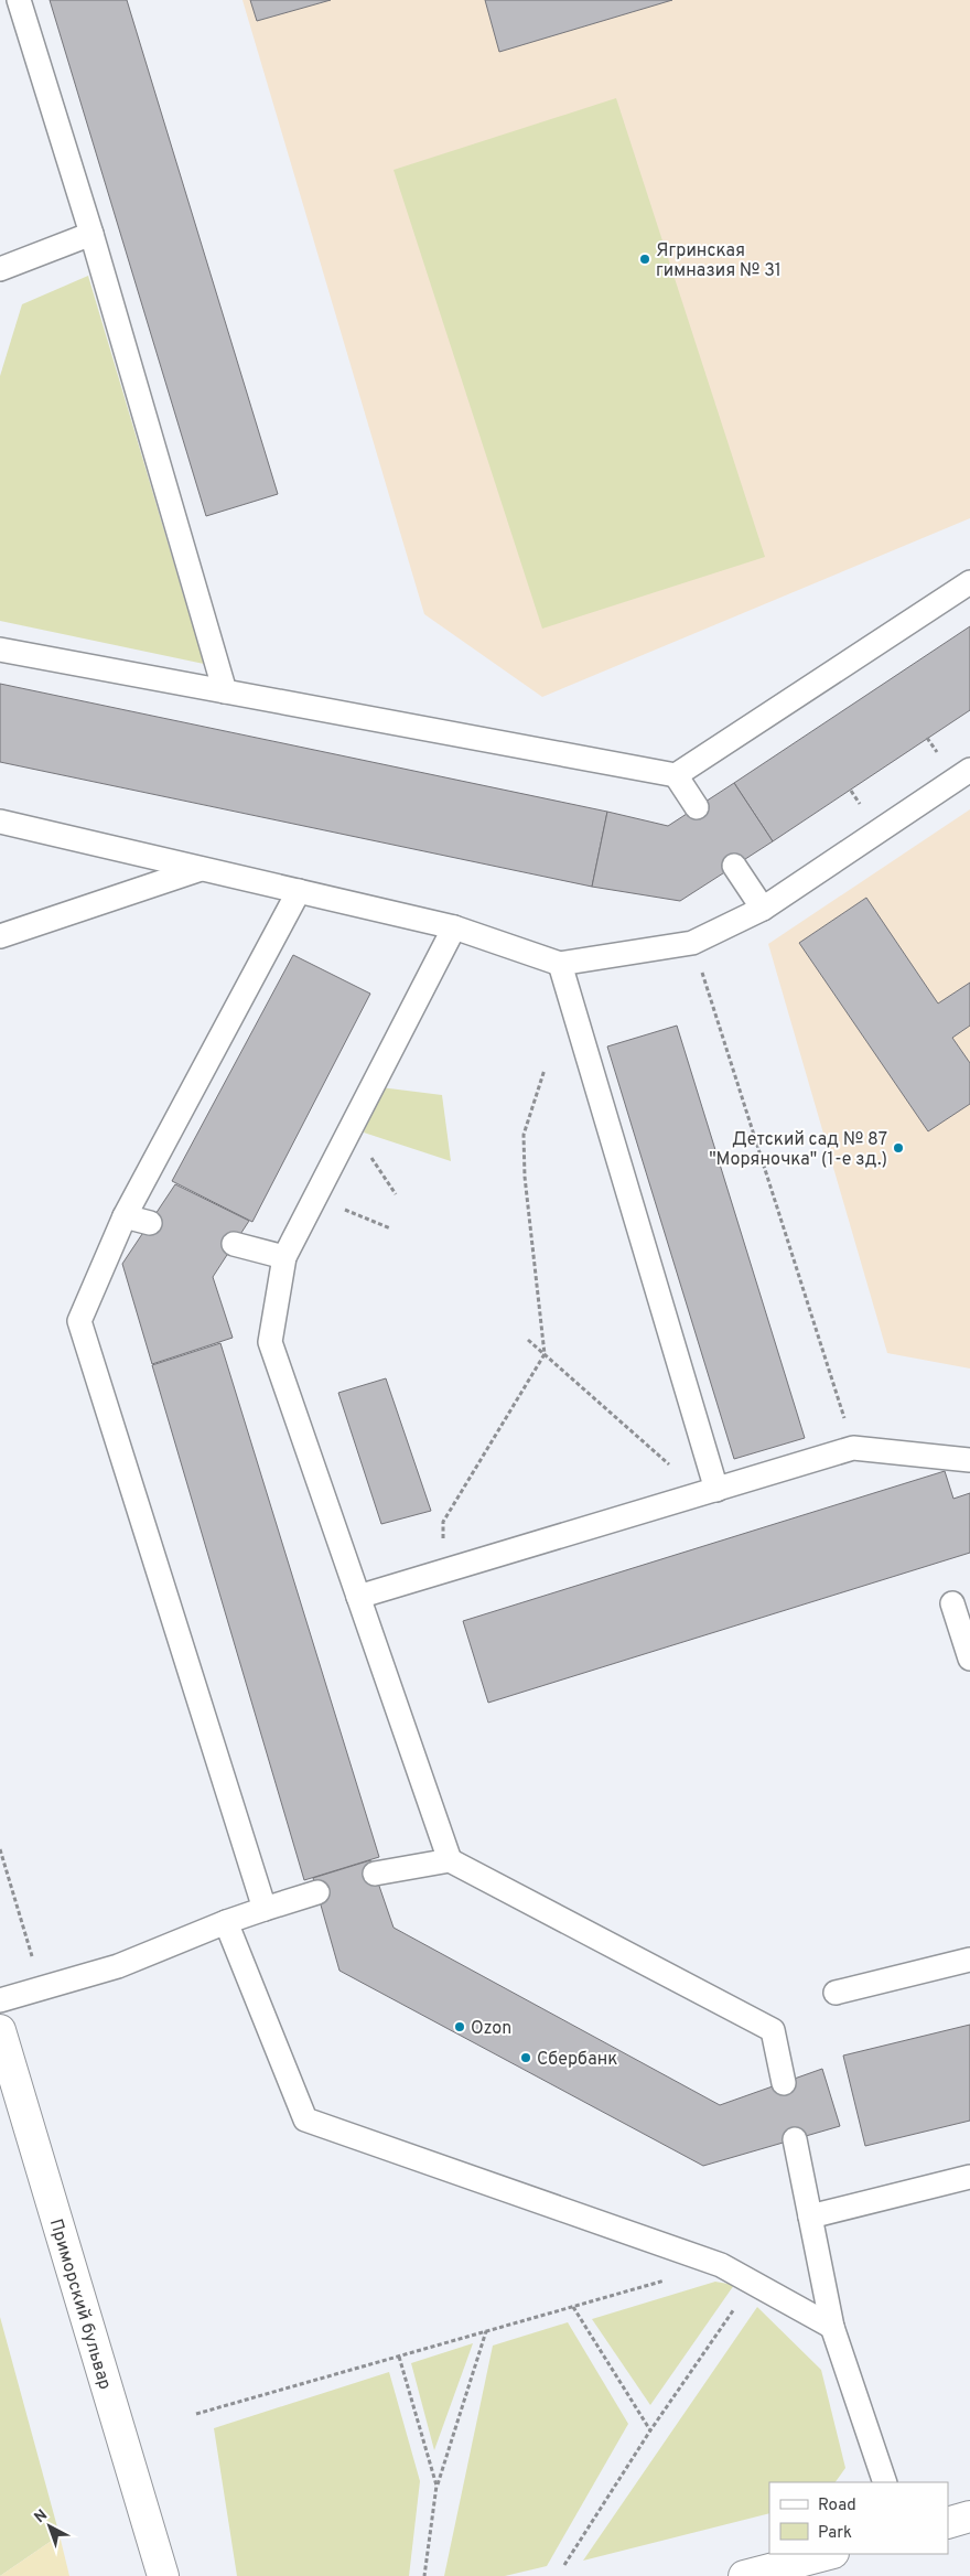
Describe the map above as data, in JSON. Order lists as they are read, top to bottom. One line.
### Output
{"streets":{"street":["Приморский бульвар"]},"places":["Ягринская гимназия № 31","Детский сад № 87 \"Моряночка\" (1-е зд.)","Ozon","Сбербанк"],"legend":["Road","Park"],"north":"top left"}
